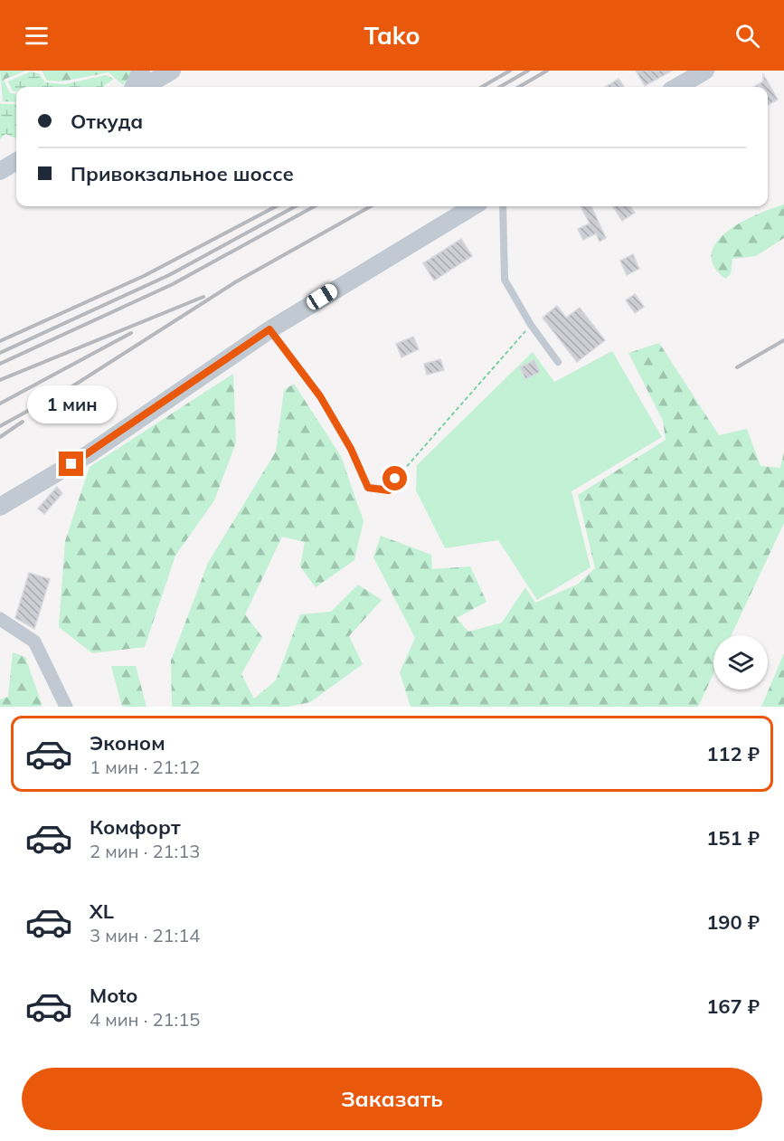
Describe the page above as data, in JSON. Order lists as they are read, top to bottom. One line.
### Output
{"page":{"header":"Tako","banner":["Откуда","Привокзальное шоссе"],"bubble":"1 мин","list":[{"name":"Эконом","note":"1 мин · 21:12","value":"112 ₽"},{"name":"Комфорт","note":"2 мин · 21:13","value":"151 ₽"},{"name":"XL","note":"3 мин · 21:14","value":"190 ₽"},{"name":"Moto","note":"4 мин · 21:15","value":"167 ₽"}],"buttons":"Заказать"}}
